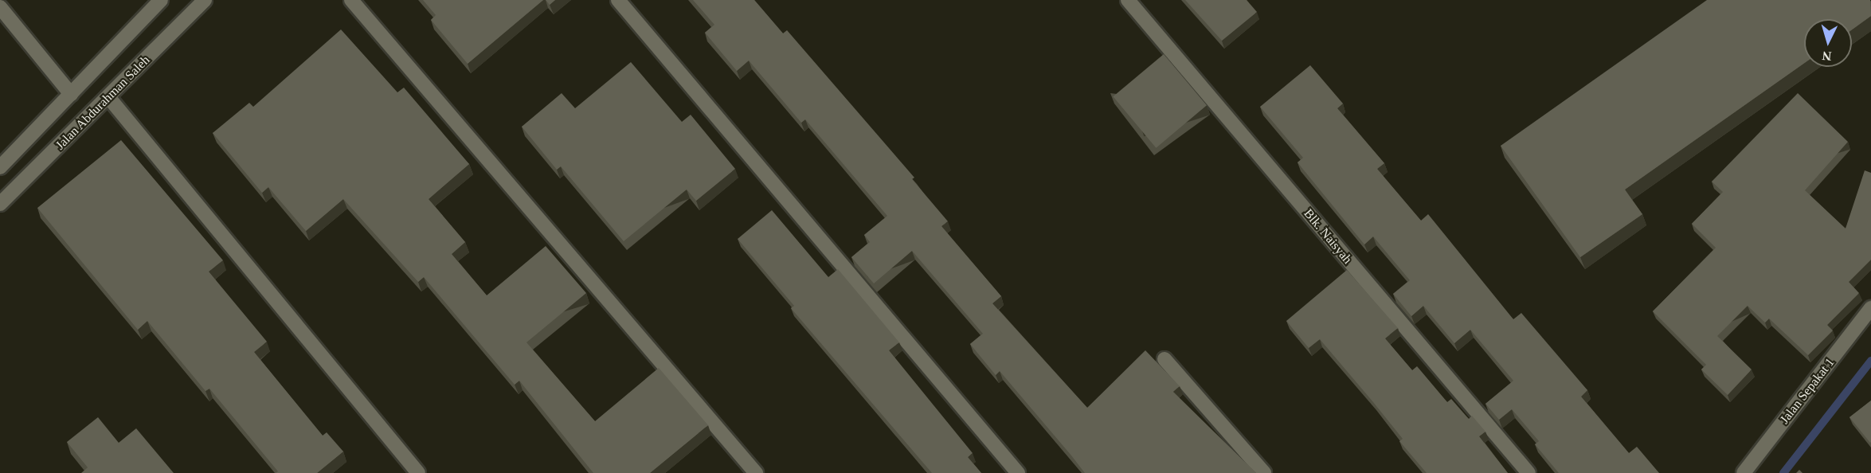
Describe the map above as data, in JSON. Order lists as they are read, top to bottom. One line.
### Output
{"streets":{"street":["Jalan Abdurahman Saleh","Blk. Naisyah","Jalan Sepakat 1"]},"north":"bottom"}
